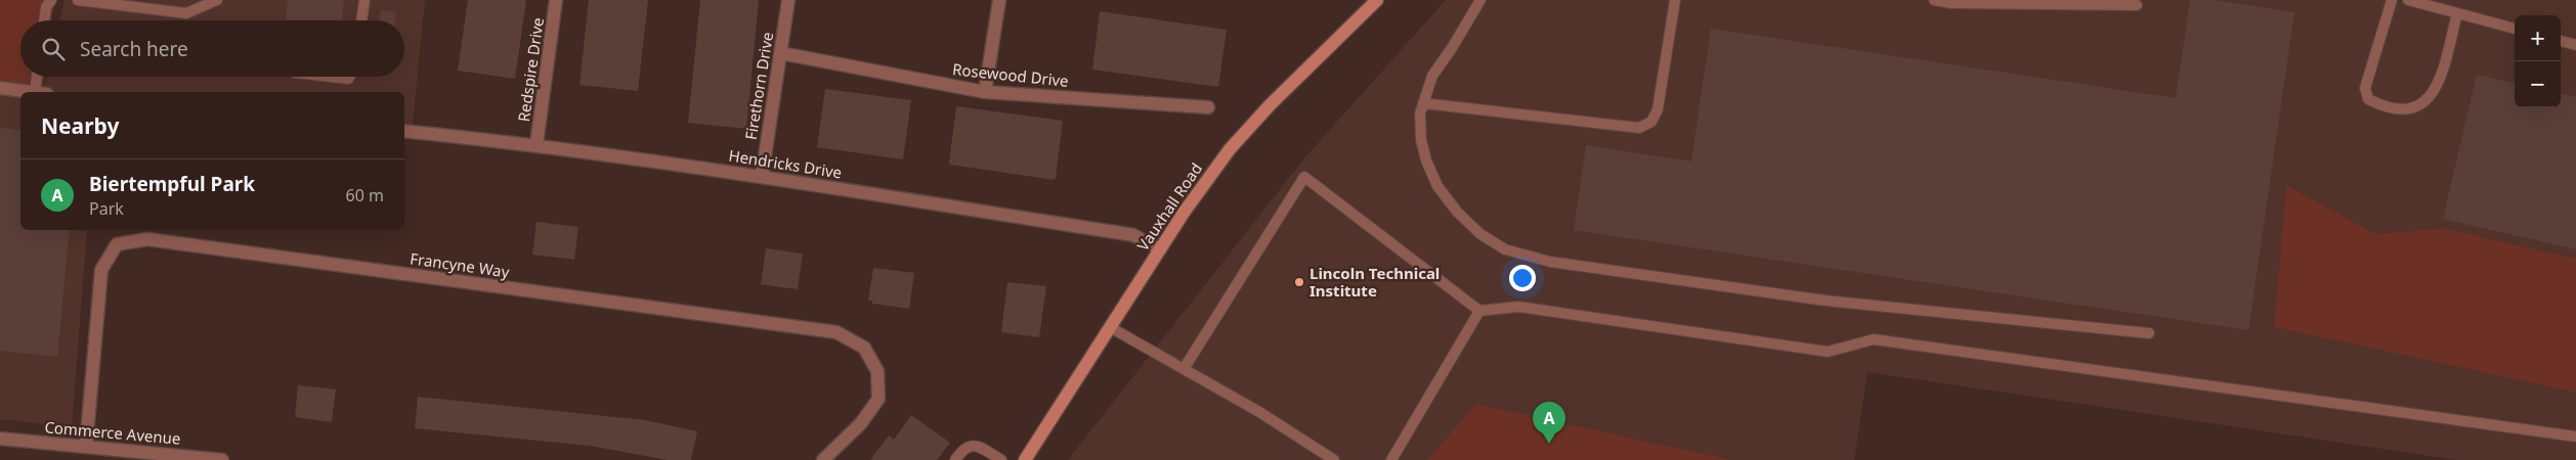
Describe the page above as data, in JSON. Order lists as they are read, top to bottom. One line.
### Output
{"streets":{"street":["Redspire Drive","Rosewood Drive","Firethorn Drive","Hendricks Drive","Vauxhall Road","Francyne Way","Commerce Avenue"]},"crossings":[["Redspire Drive","Hendricks Drive"],["Rosewood Drive","Firethorn Drive"],["Firethorn Drive","Hendricks Drive"],["Hendricks Drive","Vauxhall Road"],["Francyne Way","Commerce Avenue"]],"places":["Lincoln Technical Institute"],"page":{"map_buttons":["+","−"],"search":"Search here","heading":"Nearby","list":[{"mark":"A","name":"Biertempful Park","note":"Park","value":"60 m"}],"pins":"A"}}
